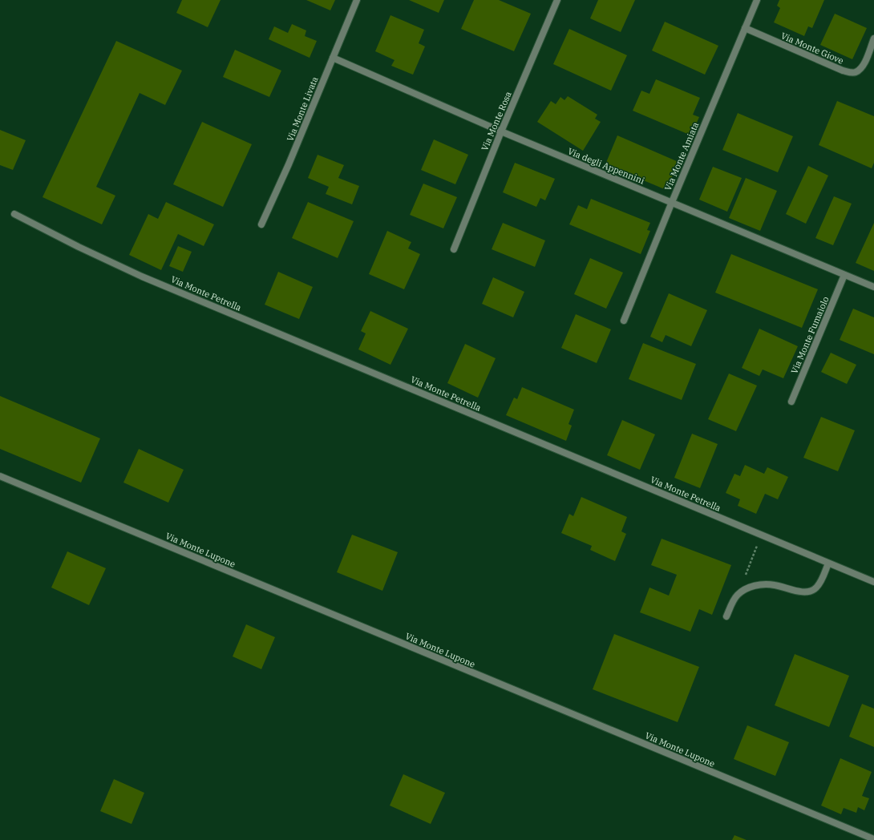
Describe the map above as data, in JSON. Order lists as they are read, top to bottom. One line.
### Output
{"streets":{"street":["Via Monte Giove","Via Monte Livata","Via Monte Rosa","Via Monte Amiata","Via degli Appennini","Via Monte Petrella","Via Monte Fumaiolo","Via Monte Lupone"]},"crossings":[["Via Monte Giove","Via Monte Amiata"],["Via Monte Livata","Via degli Appennini"],["Via Monte Rosa","Via degli Appennini"],["Via Monte Amiata","Via degli Appennini"],["Via degli Appennini","Via Monte Fumaiolo"]]}
